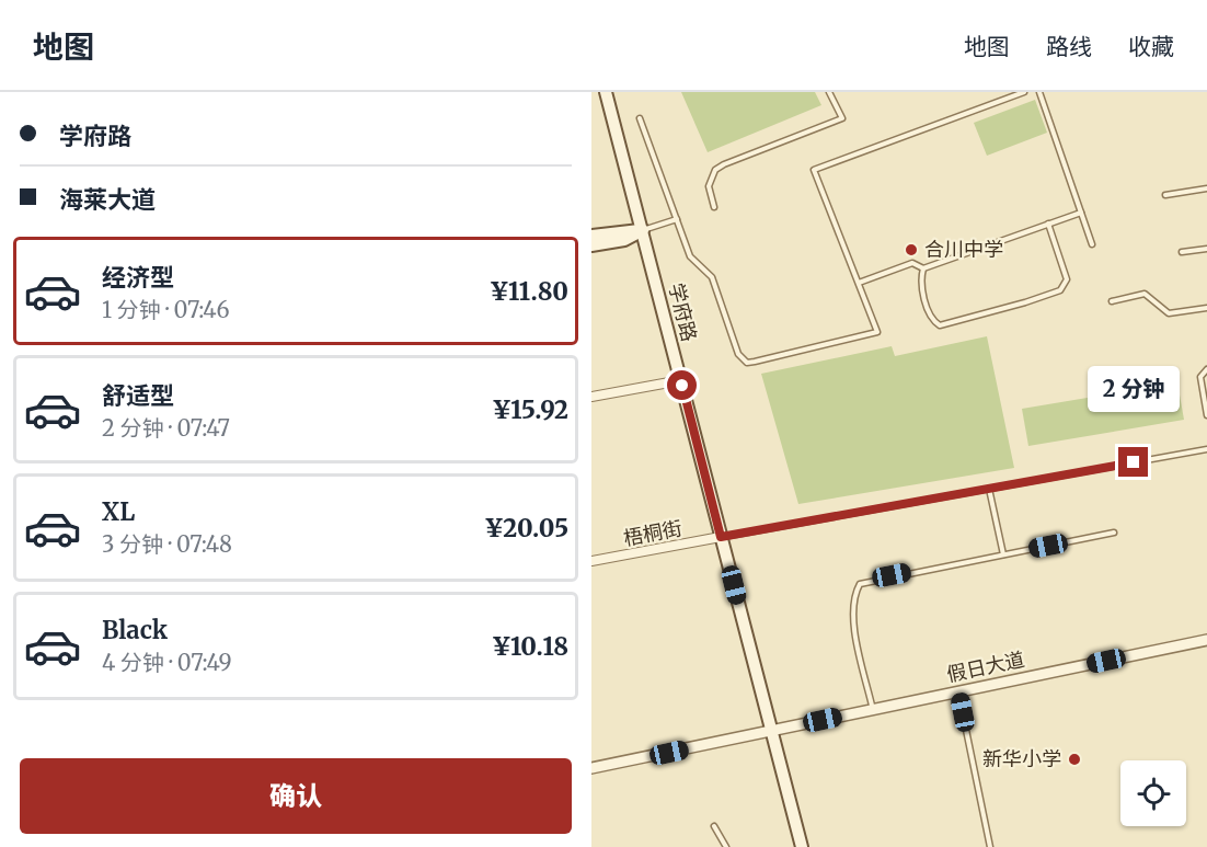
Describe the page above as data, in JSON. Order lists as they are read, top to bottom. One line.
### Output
{"streets":{"main road":["学府路"],"street":["梧桐街","假日大道"]},"crossings":[["学府路","梧桐街"],["学府路","假日大道"]],"places":["合川中学","新华小学"],"page":{"header":"地图","nav":["地图","路线","收藏"],"banner":["学府路","海莱大道"],"list":[{"name":"经济型","note":"1 分钟 · 07:46","value":"¥11.80"},{"name":"舒适型","note":"2 分钟 · 07:47","value":"¥15.92"},{"name":"XL","note":"3 分钟 · 07:48","value":"¥20.05"},{"name":"Black","note":"4 分钟 · 07:49","value":"¥10.18"}],"bubble":"2 分钟","buttons":"确认"}}
